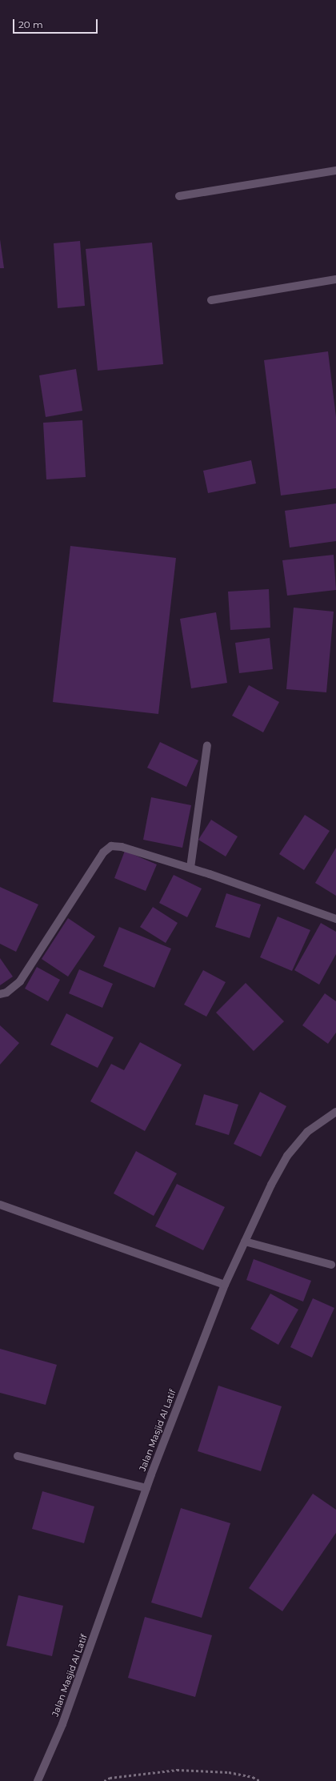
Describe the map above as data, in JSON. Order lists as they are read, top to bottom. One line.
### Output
{"streets":{"street":["Jalan Masjid Al Latif"]},"scale_bar":"20 m"}
